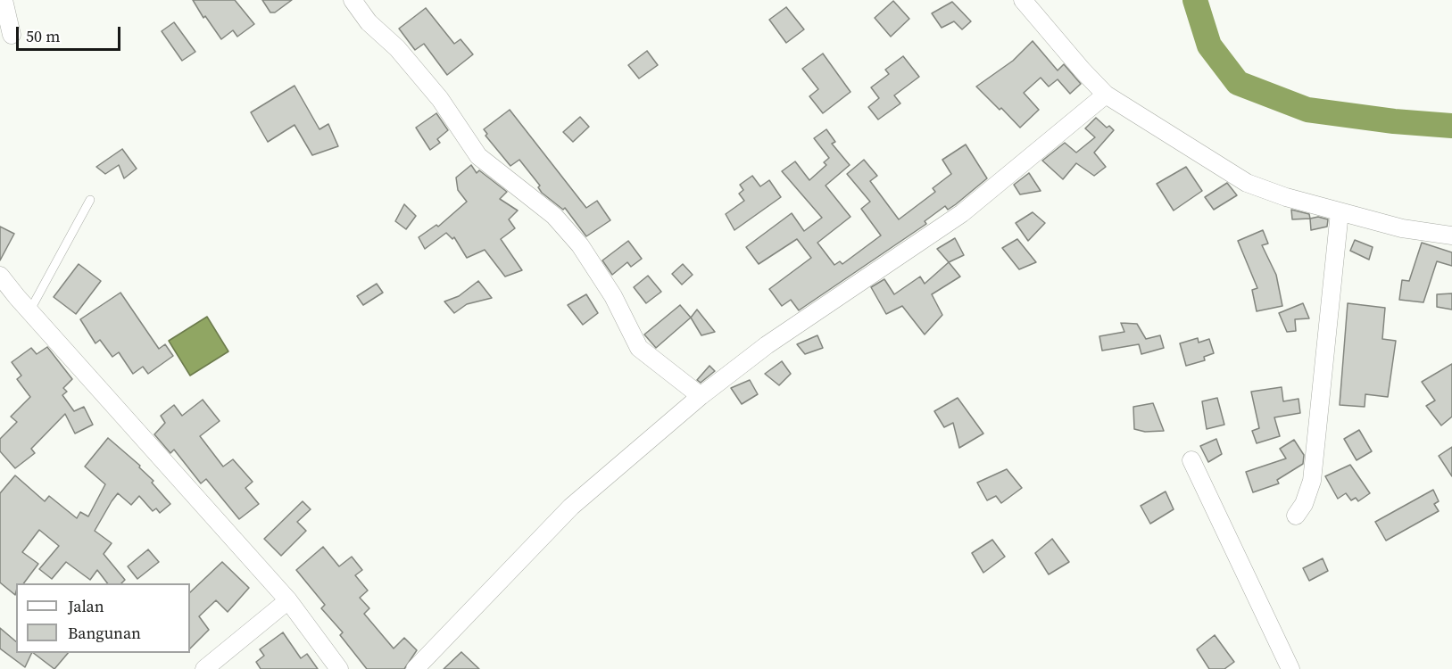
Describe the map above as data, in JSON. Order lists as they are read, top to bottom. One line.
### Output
{"legend":["Jalan","Bangunan"],"scale_bar":"50 m"}
